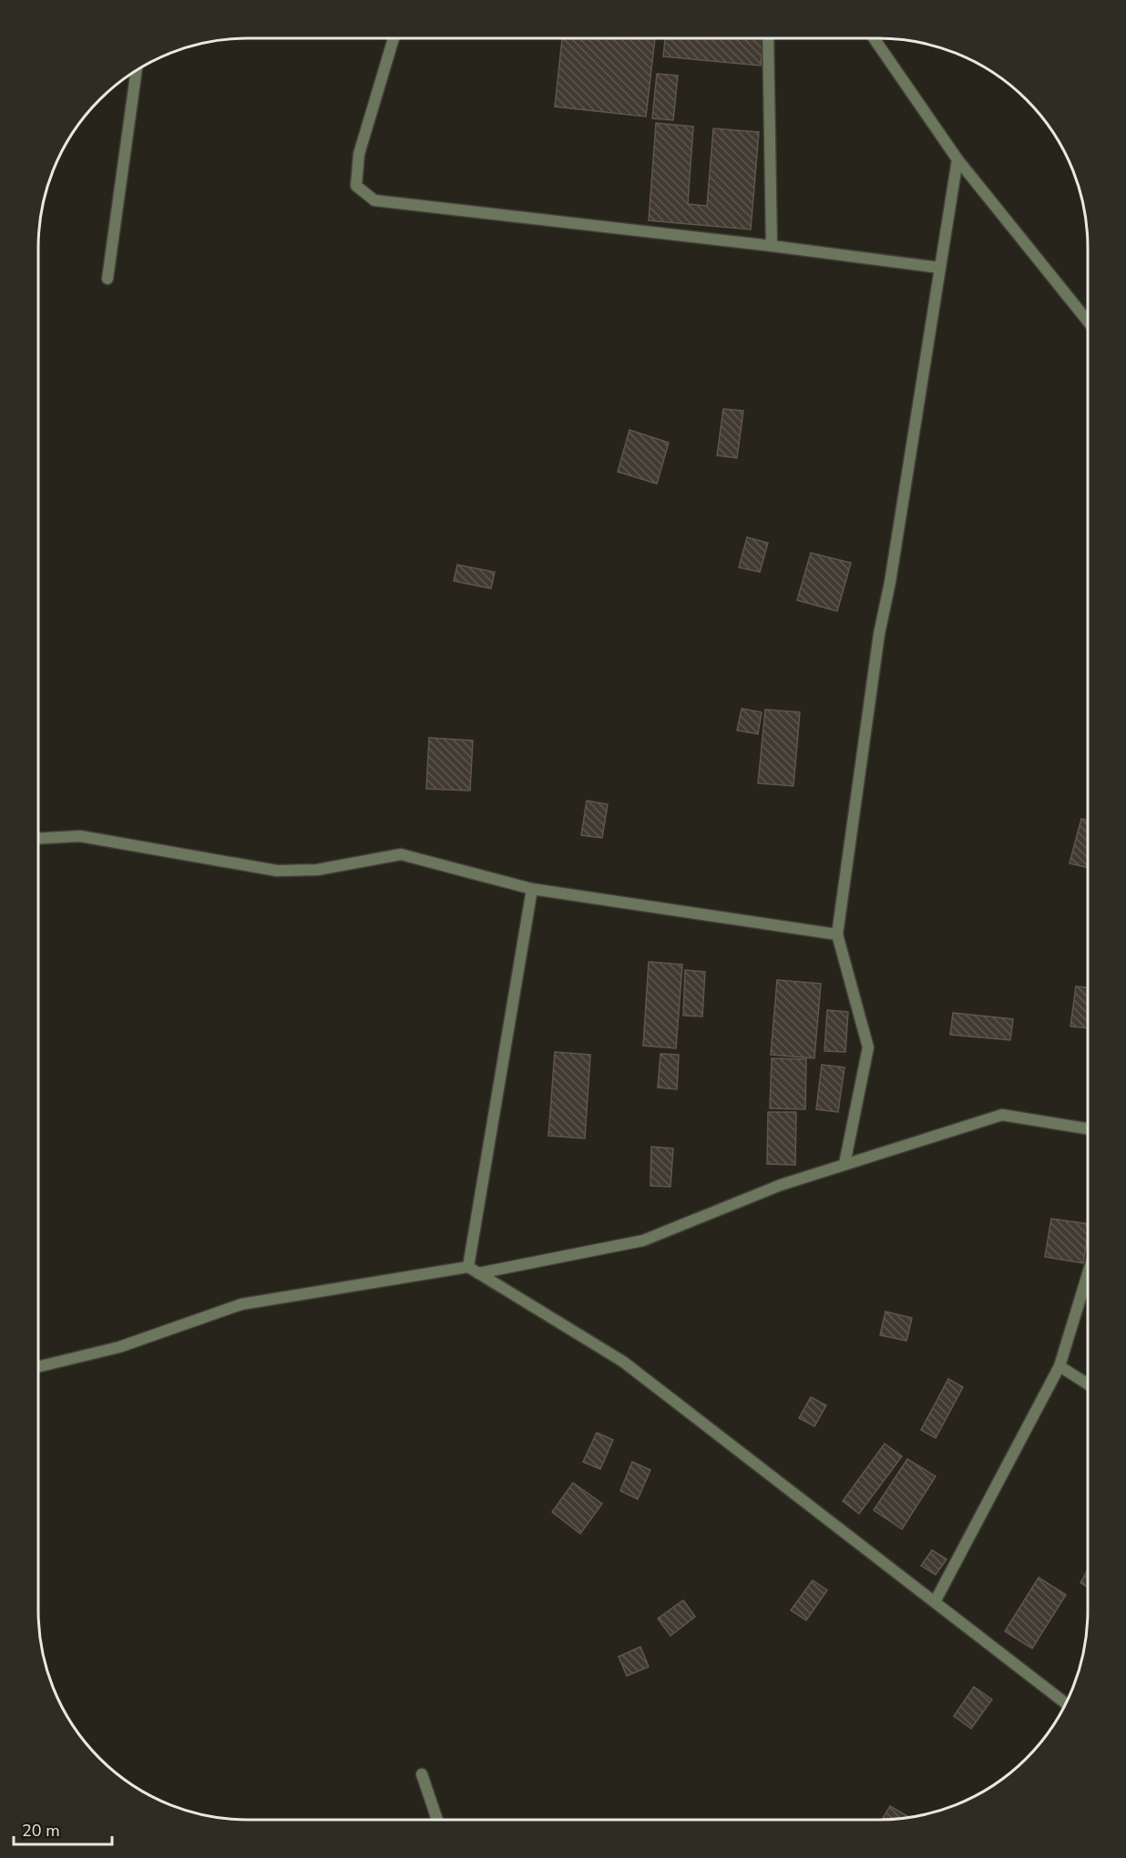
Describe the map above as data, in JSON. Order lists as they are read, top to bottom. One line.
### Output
{"scale_bar":"20 m"}
